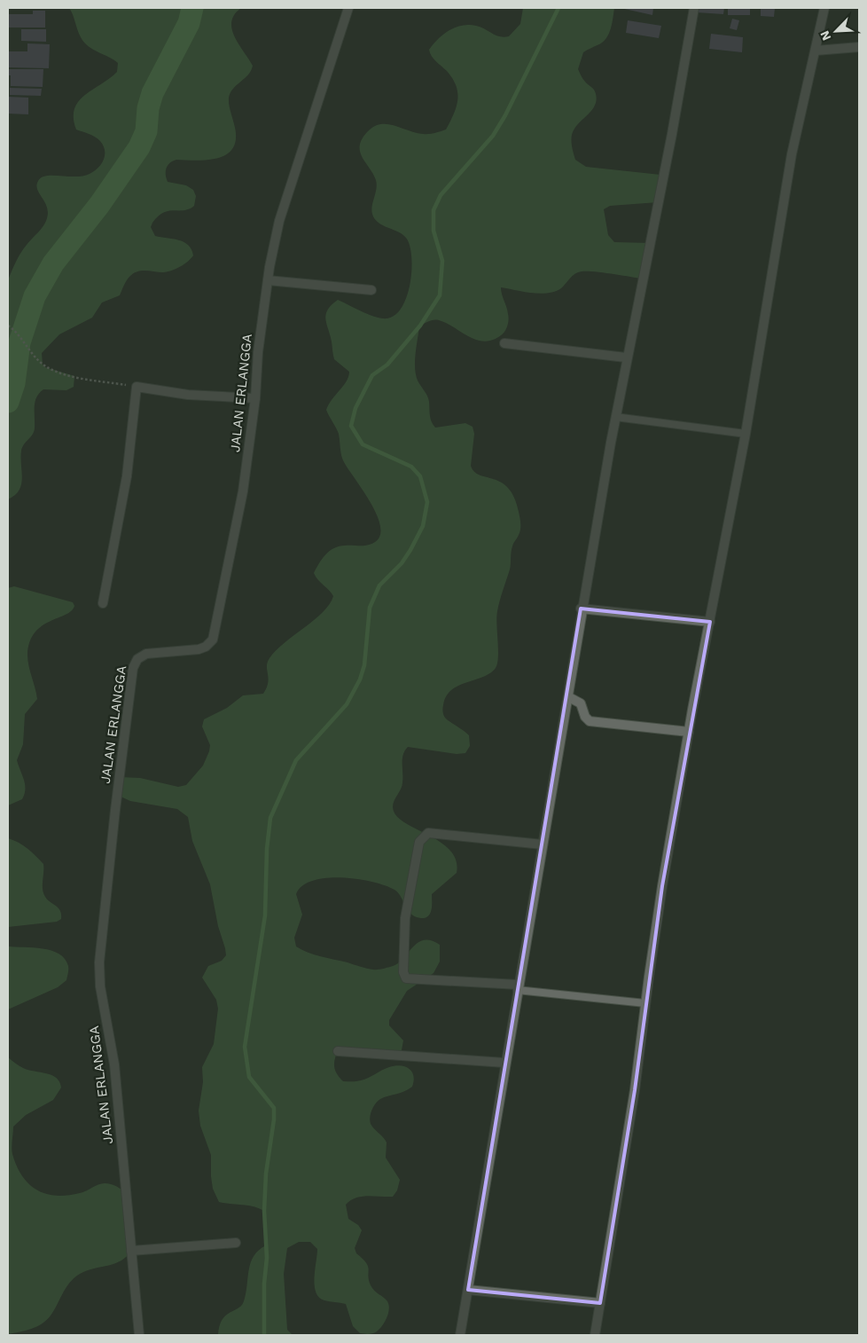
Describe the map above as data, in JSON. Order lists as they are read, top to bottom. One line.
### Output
{"streets":{"street":["JALAN ERLANGGA"]},"north":"bottom left"}
